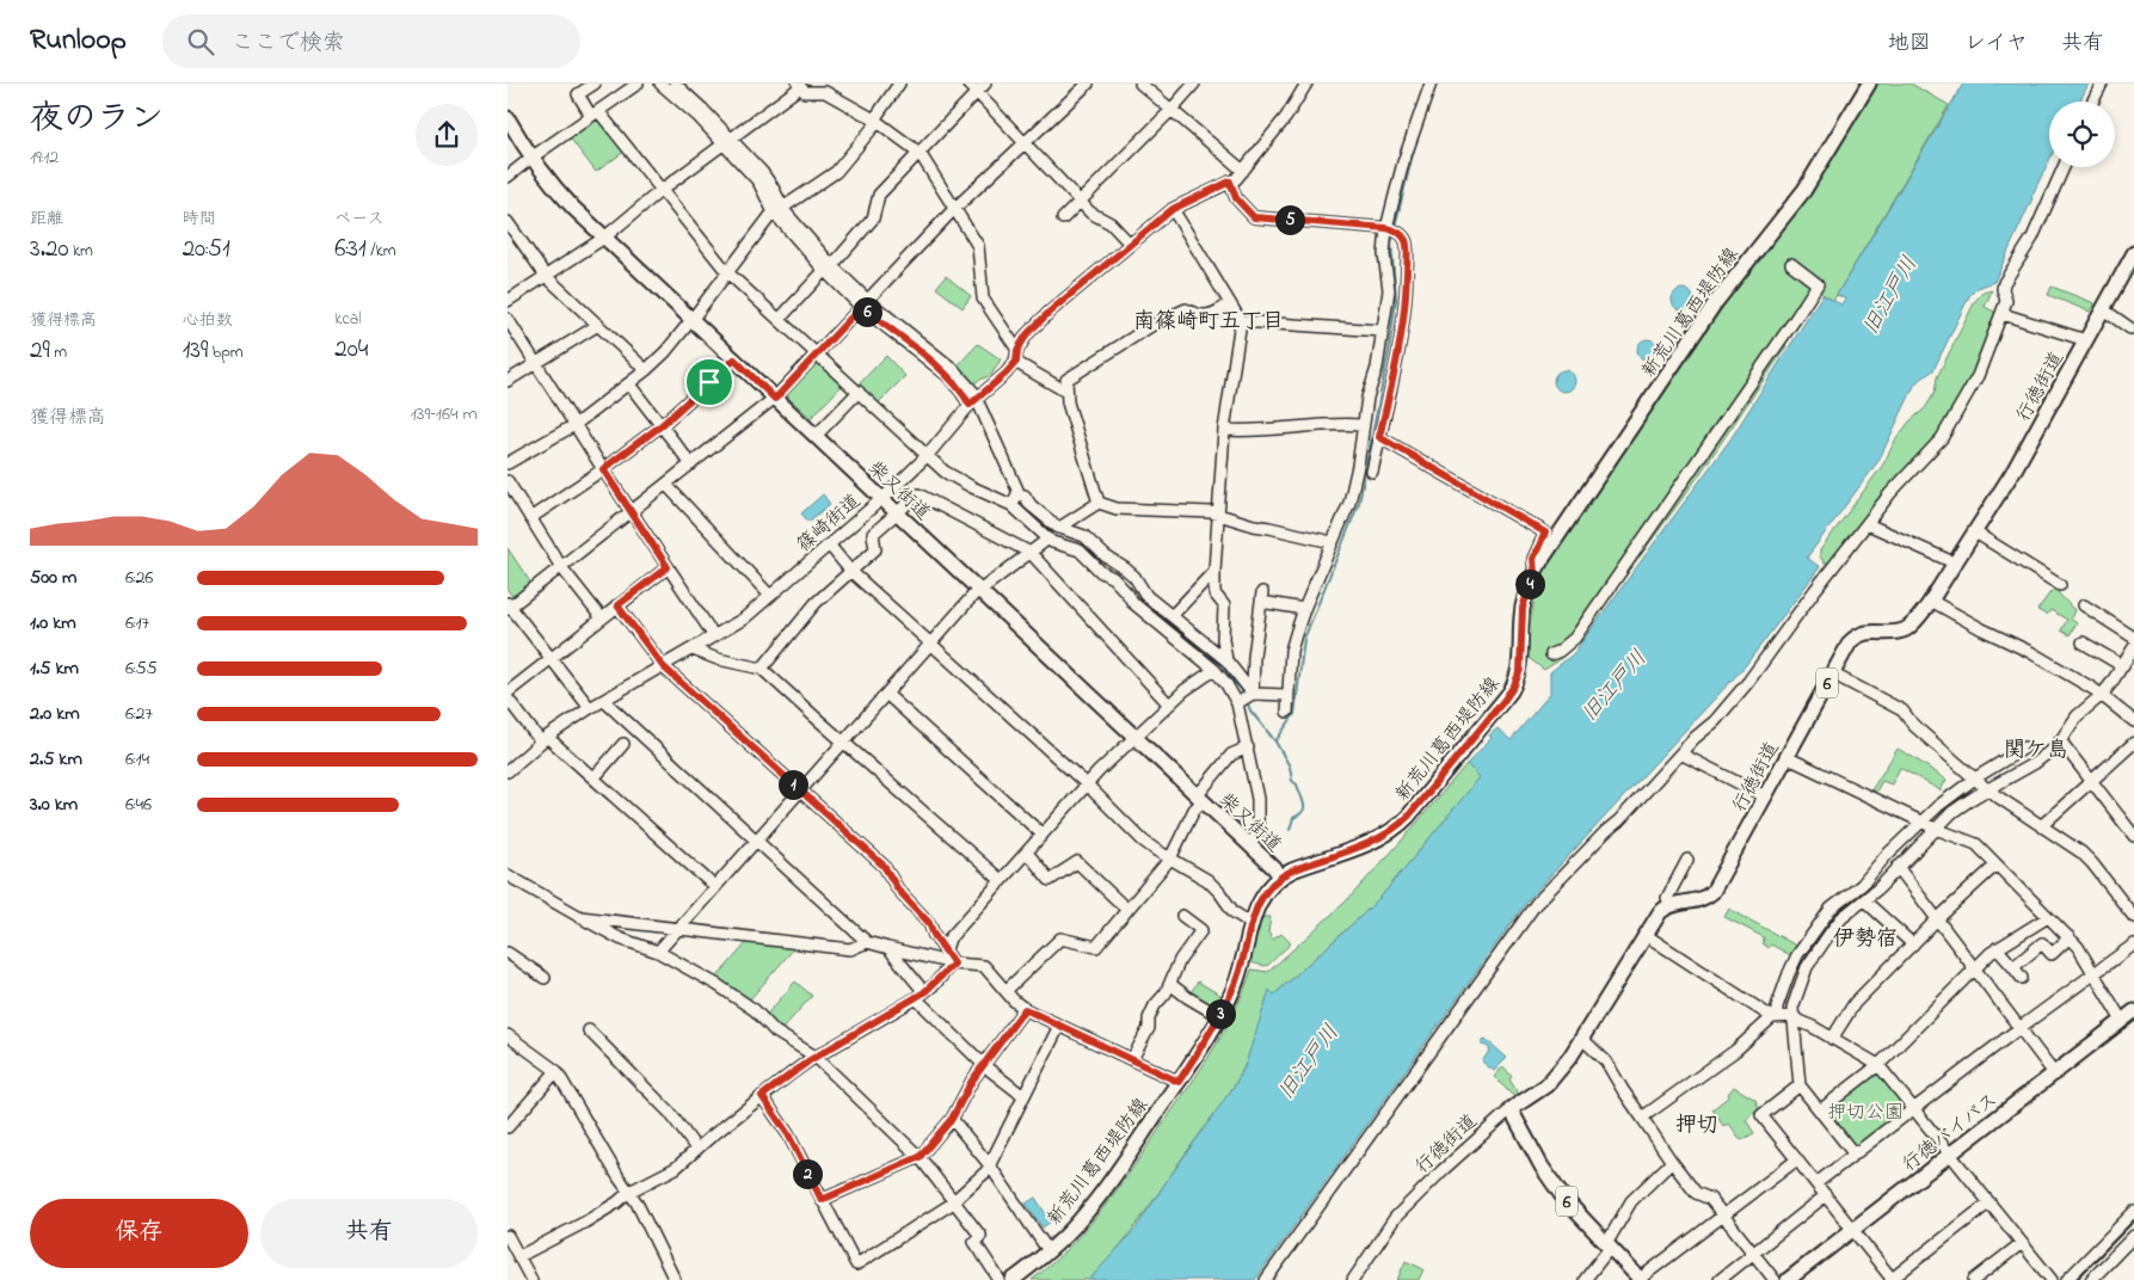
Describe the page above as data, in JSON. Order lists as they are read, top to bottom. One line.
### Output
{"streets":{"main road":["新荒川葛西堤防線","行徳街道","柴又街道","6","行徳バイパス"],"street":["篠崎街道"]},"crossings":[["新荒川葛西堤防線","柴又街道"],["行徳街道","6"],["柴又街道","篠崎街道"]],"districts":["南篠崎町五丁目","関ケ島","伊勢宿","押切"],"water":["旧江戸川"],"parks":["押切公園"],"page":{"header":"Runloop","search":"ここで検索","nav":["地図","レイヤ","共有"],"heading":["夜のラン","19:12"],"stats":[["距離","3.20 km"],["時間","20:51"],["ペース","6:31 /km"],["獲得標高","29 m"],["心拍数","139 bpm"],["kcal","204"]],"pins":["5","6","4","1","3","2"],"chart":["獲得標高","139–164 m"],"list":[{"name":"500 m","note":"6:26"},{"name":"1.0 km","note":"6:17"},{"name":"1.5 km","note":"6:55"},{"name":"2.0 km","note":"6:27"},{"name":"2.5 km","note":"6:14"},{"name":"3.0 km","note":"6:46"}],"buttons":["保存","共有"]}}
